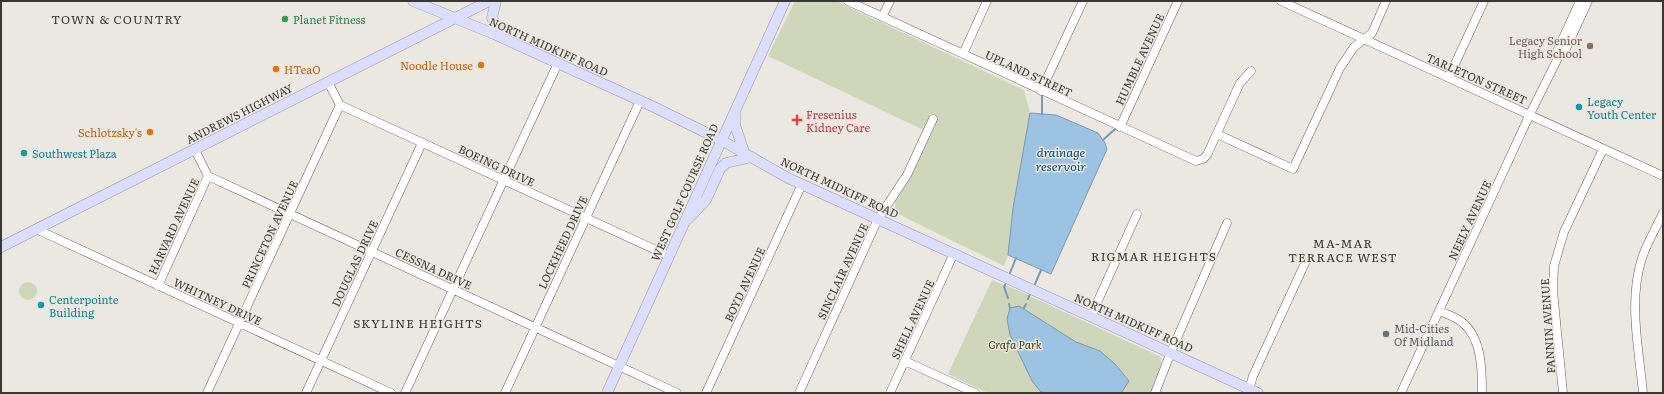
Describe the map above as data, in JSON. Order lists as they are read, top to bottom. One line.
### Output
{"streets":{"main road":["NORTH MIDKIFF ROAD","ANDREWS HIGHWAY","WEST GOLF COURSE ROAD"],"street":["HUMBLE AVENUE","UPLAND STREET","TARLETON STREET","BOEING DRIVE","NEELY AVENUE","HARVARD AVENUE","PRINCETON AVENUE","LOCKHEED DRIVE","DOUGLAS DRIVE","CESSNA DRIVE","SINCLAIR AVENUE","BOYD AVENUE","WHITNEY DRIVE","SHELL AVENUE","FANNIN AVENUE"]},"crossings":[["NORTH MIDKIFF ROAD","ANDREWS HIGHWAY"],["NORTH MIDKIFF ROAD","WEST GOLF COURSE ROAD"],["NORTH MIDKIFF ROAD","LOCKHEED DRIVE"],["NORTH MIDKIFF ROAD","SINCLAIR AVENUE"],["NORTH MIDKIFF ROAD","BOYD AVENUE"],["NORTH MIDKIFF ROAD","SHELL AVENUE"],["HUMBLE AVENUE","UPLAND STREET"],["TARLETON STREET","NEELY AVENUE"],["TARLETON STREET","FANNIN AVENUE"],["ANDREWS HIGHWAY","WHITNEY DRIVE"],["BOEING DRIVE","WEST GOLF COURSE ROAD"],["BOEING DRIVE","PRINCETON AVENUE"],["BOEING DRIVE","LOCKHEED DRIVE"],["BOEING DRIVE","DOUGLAS DRIVE"],["WEST GOLF COURSE ROAD","CESSNA DRIVE"],["HARVARD AVENUE","CESSNA DRIVE"],["HARVARD AVENUE","WHITNEY DRIVE"],["PRINCETON AVENUE","CESSNA DRIVE"],["PRINCETON AVENUE","WHITNEY DRIVE"],["LOCKHEED DRIVE","CESSNA DRIVE"],["DOUGLAS DRIVE","CESSNA DRIVE"],["DOUGLAS DRIVE","WHITNEY DRIVE"]],"districts":["TOWN & COUNTRY","MA-MAR TERRACE WEST","RIGMAR HEIGHTS","SKYLINE HEIGHTS"],"water":["drainage reservoir"],"parks":["Grafa Park"],"places":{"other":["Planet Fitness","Legacy Senior High School","Noodle House","HTeaO","Legacy Youth Center","Schlotzsky's","Southwest Plaza","Centerpointe Building","Mid-Cities Of Midland"],"health":["Fresenius Kidney Care"]}}
